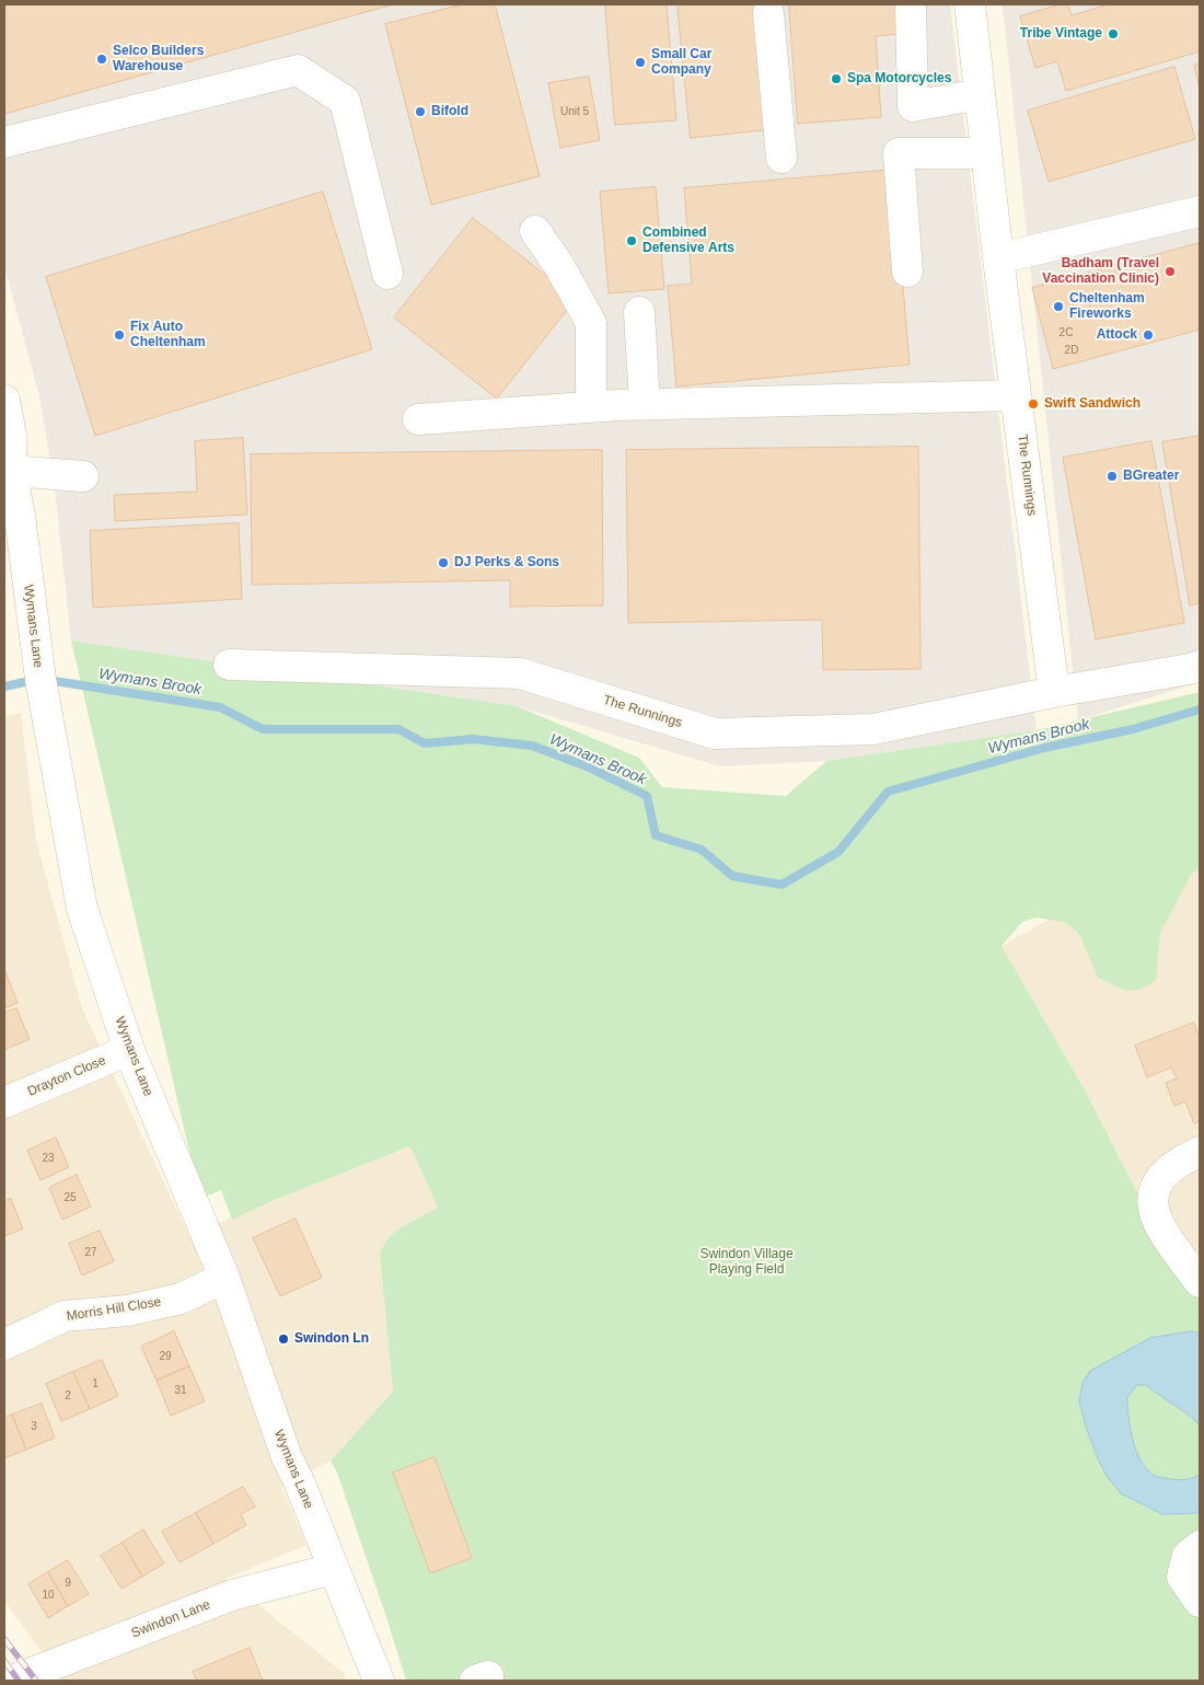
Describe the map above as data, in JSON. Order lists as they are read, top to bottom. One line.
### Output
{"streets":{"street":["The Runnings","Wymans Lane","Drayton Close","Morris Hill Close","Swindon Lane"]},"crossings":[["Wymans Lane","Drayton Close"],["Wymans Lane","Morris Hill Close"],["Wymans Lane","Swindon Lane"]],"water":["Wymans Brook"],"parks":["Swindon Village Playing Field"],"places":["Tribe Vintage","Selco Builders Warehouse","Small Car Company","Spa Motorcycles","Bifold","Combined Defensive Arts","Badham (Travel Vaccination Clinic)","Cheltenham Fireworks","Fix Auto Cheltenham","Attock","Swift Sandwich","BGreater","DJ Perks & Sons","Swindon Ln"],"house_numbers":["Unit 5","2C","2D","23","25","27","29","1","31","2","3","9","10"]}
